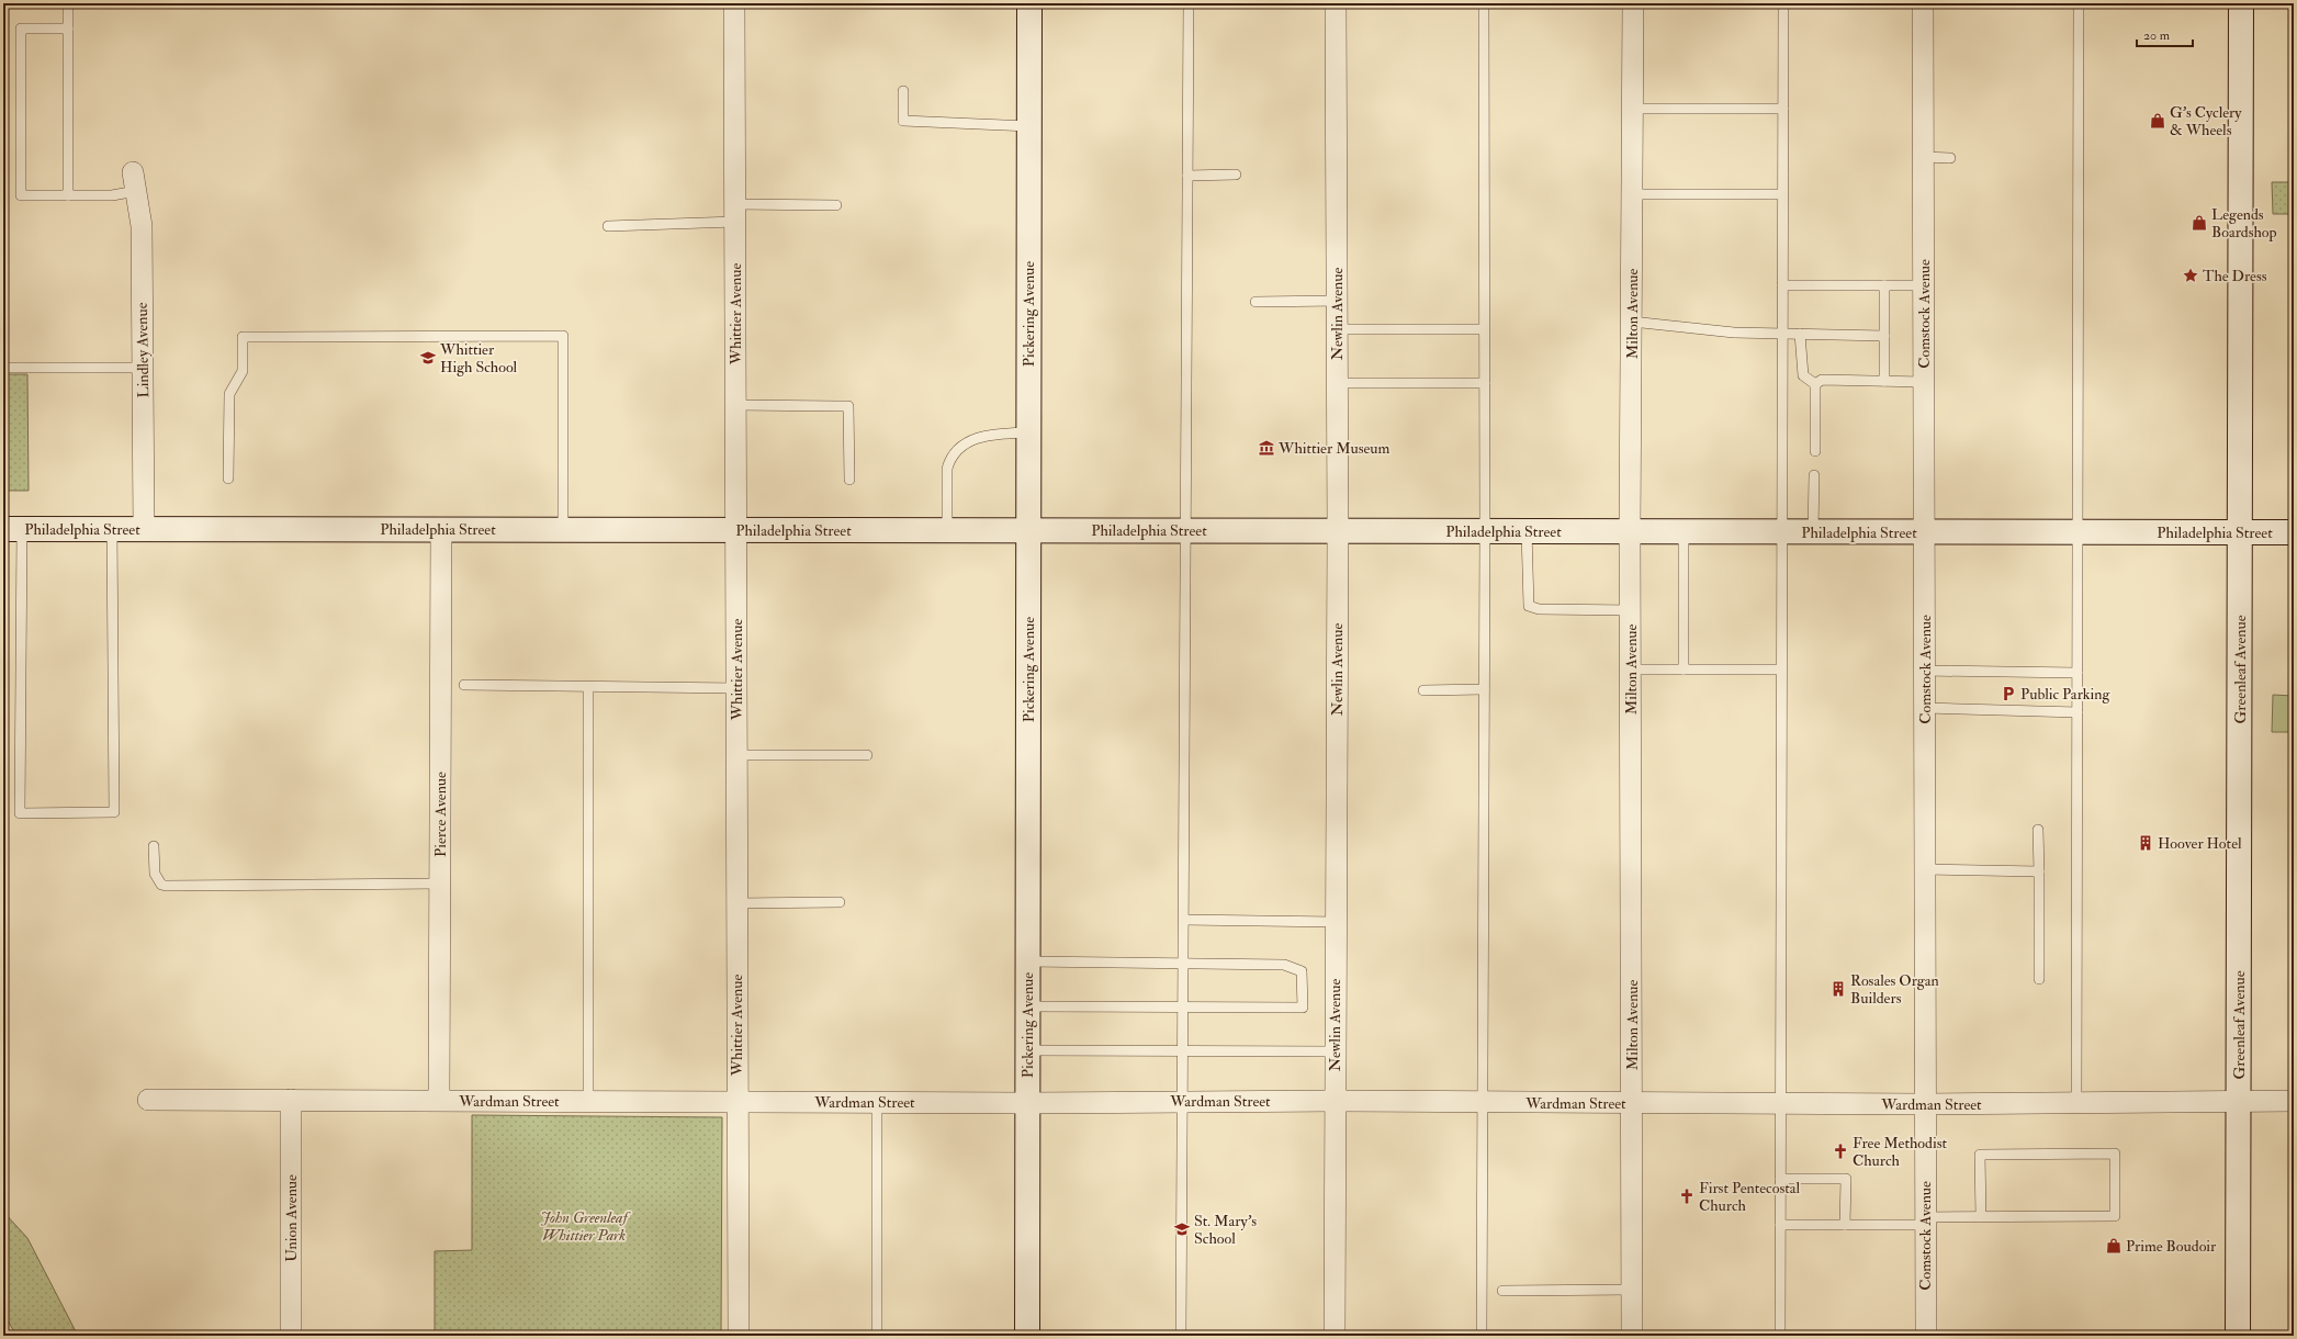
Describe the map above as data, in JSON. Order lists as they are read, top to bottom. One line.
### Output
{"streets":{"street":["Whittier Avenue","Pickering Avenue","Newlin Avenue","Milton Avenue","Comstock Avenue","Lindley Avenue","Philadelphia Street","Greenleaf Avenue","Pierce Avenue","Wardman Street","Union Avenue"]},"crossings":[["Whittier Avenue","Philadelphia Street"],["Whittier Avenue","Wardman Street"],["Pickering Avenue","Philadelphia Street"],["Pickering Avenue","Wardman Street"],["Newlin Avenue","Philadelphia Street"],["Newlin Avenue","Wardman Street"],["Milton Avenue","Philadelphia Street"],["Milton Avenue","Wardman Street"],["Comstock Avenue","Philadelphia Street"],["Comstock Avenue","Wardman Street"],["Lindley Avenue","Philadelphia Street"],["Philadelphia Street","Greenleaf Avenue"],["Philadelphia Street","Pierce Avenue"],["Greenleaf Avenue","Wardman Street"],["Pierce Avenue","Wardman Street"],["Wardman Street","Union Avenue"]],"parks":["John Greenleaf Whittier Park"],"places":{"shop":["G's Cyclery & Wheels","Legends Boardshop","Prime Boudoir"],"place":["The Dress"],"school or university":["Whittier High School","St. Mary's School"],"museum":["Whittier Museum"],"parking":["Public Parking"],"building":["Hoover Hotel","Rosales Organ Builders"],"church":["Free Methodist Church","First Pentecostal Church"]},"scale_bar":"20 m"}
